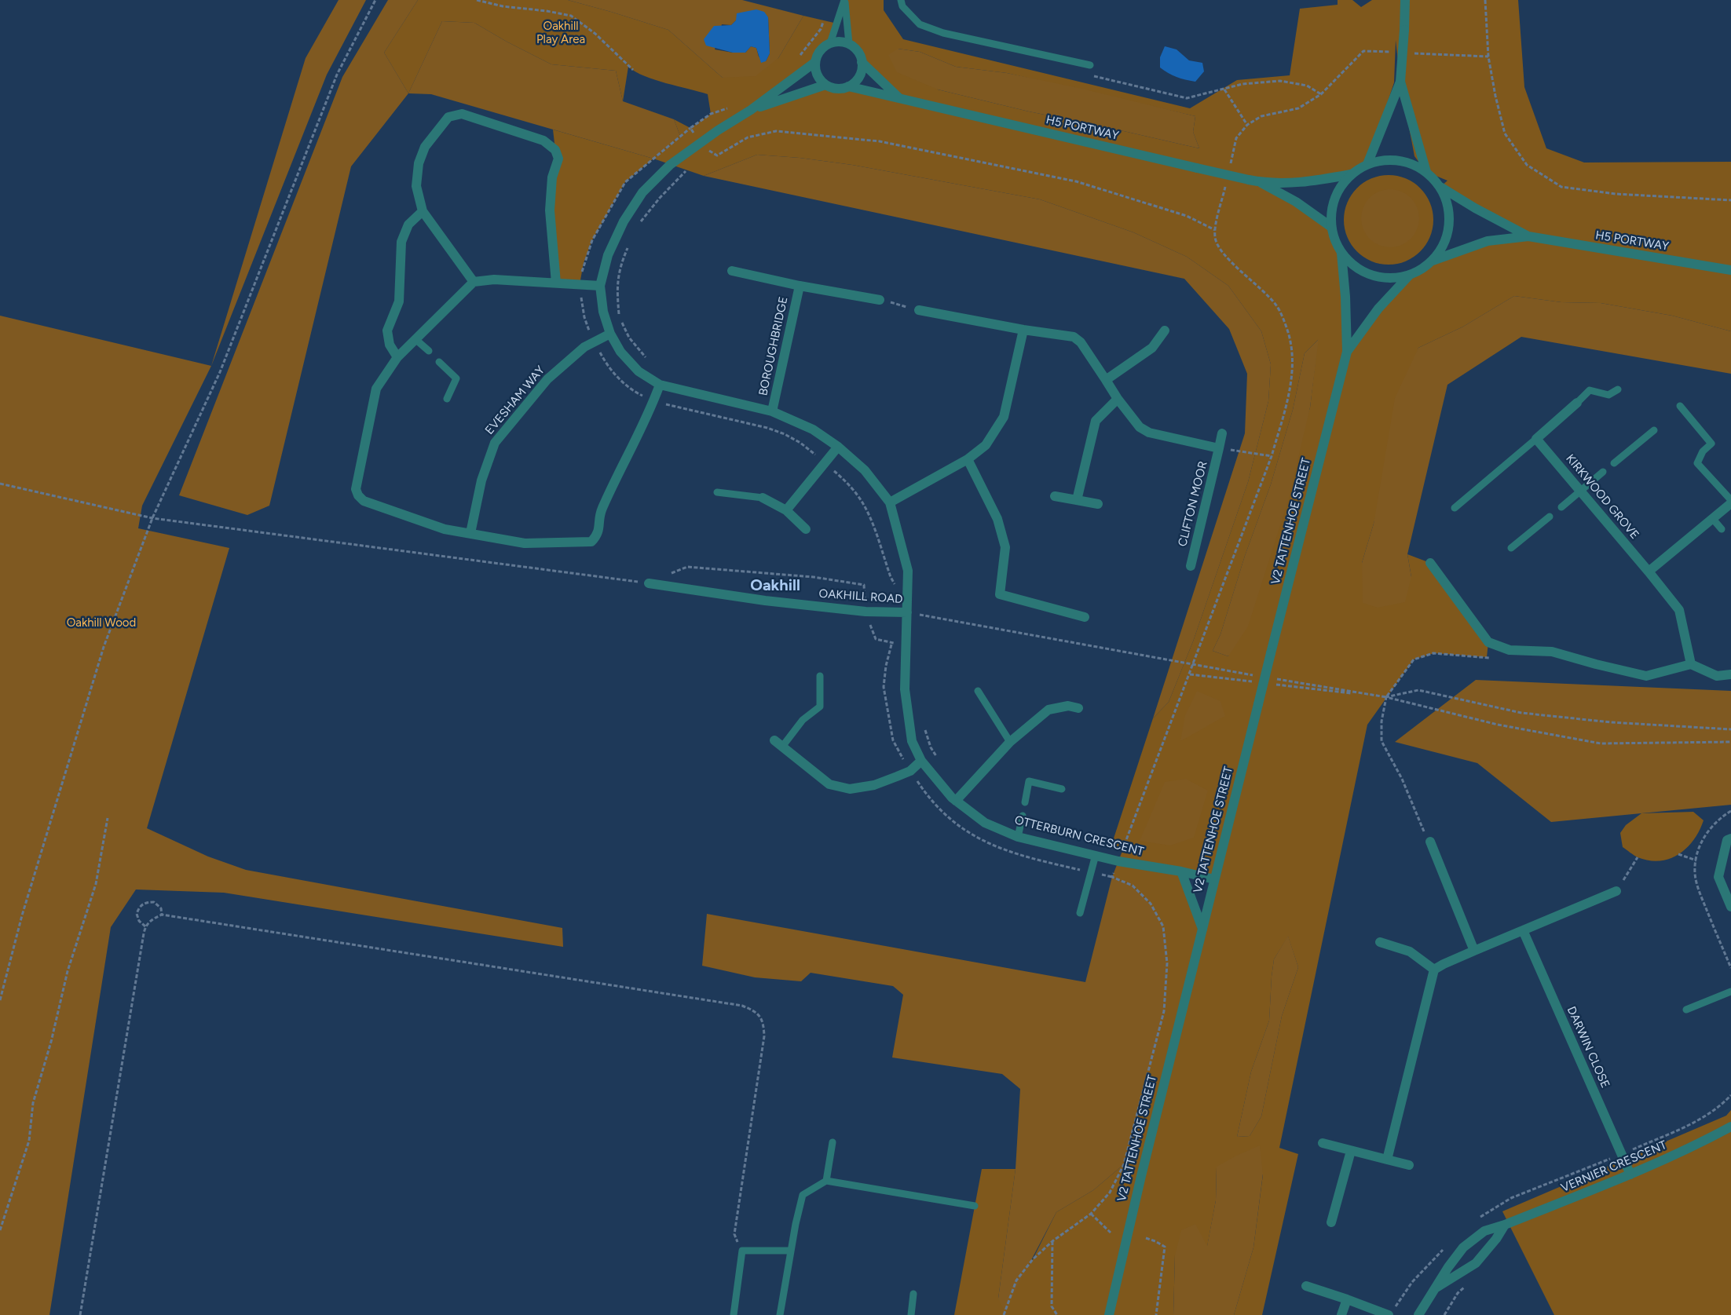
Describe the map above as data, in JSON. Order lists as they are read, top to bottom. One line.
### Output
{"streets":{"street":["H5 PORTWAY","BOROUGHBRIDGE","EVESHAM WAY","KIRKWOOD GROVE","CLIFTON MOOR","V2 TATTENHOE STREET","OAKHILL ROAD","OTTERBURN CRESCENT","DARWIN CLOSE","VERNIER CRESCENT"]},"crossings":[["H5 PORTWAY","V2 TATTENHOE STREET"],["H5 PORTWAY","OTTERBURN CRESCENT"],["BOROUGHBRIDGE","OTTERBURN CRESCENT"],["EVESHAM WAY","OTTERBURN CRESCENT"],["V2 TATTENHOE STREET","OTTERBURN CRESCENT"],["OAKHILL ROAD","OTTERBURN CRESCENT"],["DARWIN CLOSE","VERNIER CRESCENT"]],"districts":["Oakhill"],"parks":["Oakhill Play Area","Oakhill Wood"]}
